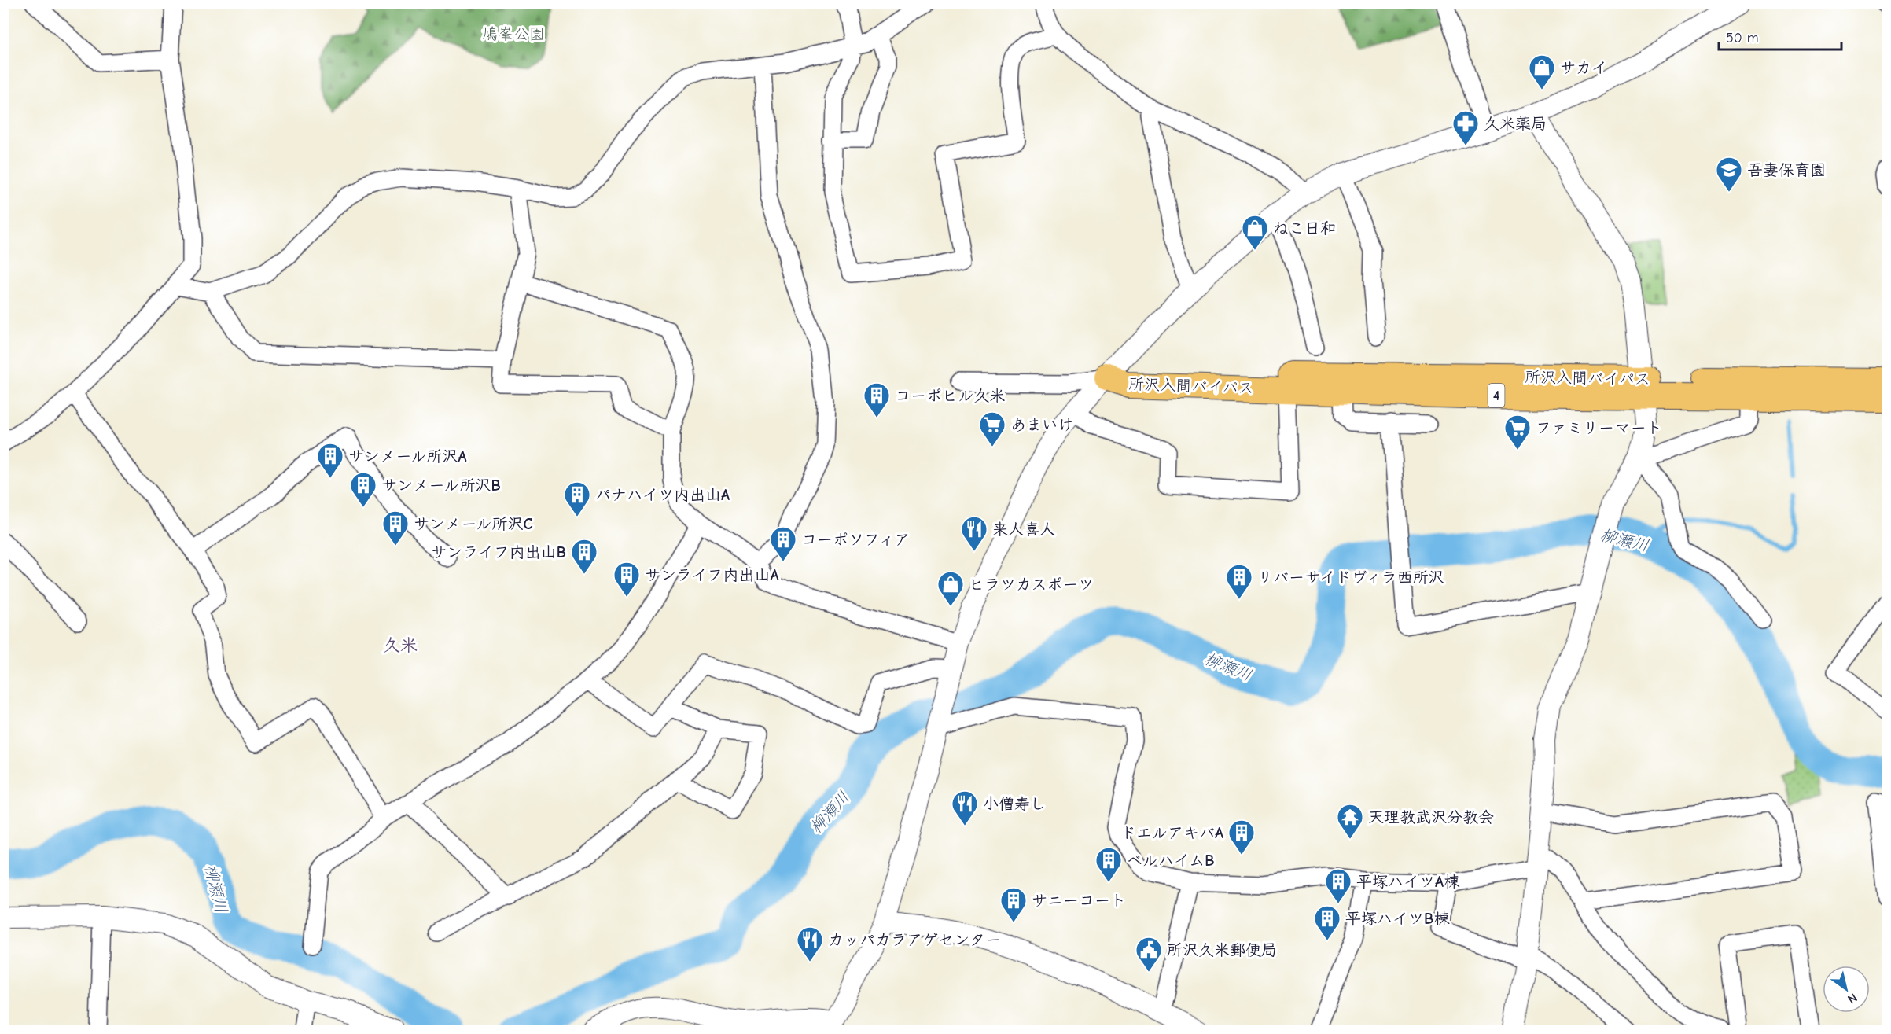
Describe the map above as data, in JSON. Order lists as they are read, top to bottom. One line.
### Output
{"streets":{"main road":["所沢入間バイパス","4"]},"districts":["久米"],"water":["柳瀬川"],"parks":["鳩峯公園"],"places":{"shop":["サカイ","ねこ日和","ヒラツカスポーツ"],"pharmacy":["久米薬局"],"school or university":["吾妻保育園"],"building":["コーポヒル久米","サンメール所沢A","サンメール所沢B","パナハイツ内出山A","サンメール所沢C","コーポソフィア","サンライフ内出山B","サンライフ内出山A","リバーサイドヴィラ西所沢","ドエルアキバA","ベルハイムB","平塚ハイツA棟","サニーコート","平塚ハイツB棟"],"supermarket":["あまいけ","ファミリーマート"],"restaurant":["来人喜人","小僧寿し","カッパカラアゲセンター"],"temple":["天理教武沢分教会"],"public building":["所沢久米郵便局"]},"scale_bar":"50 m","north":"bottom right"}
